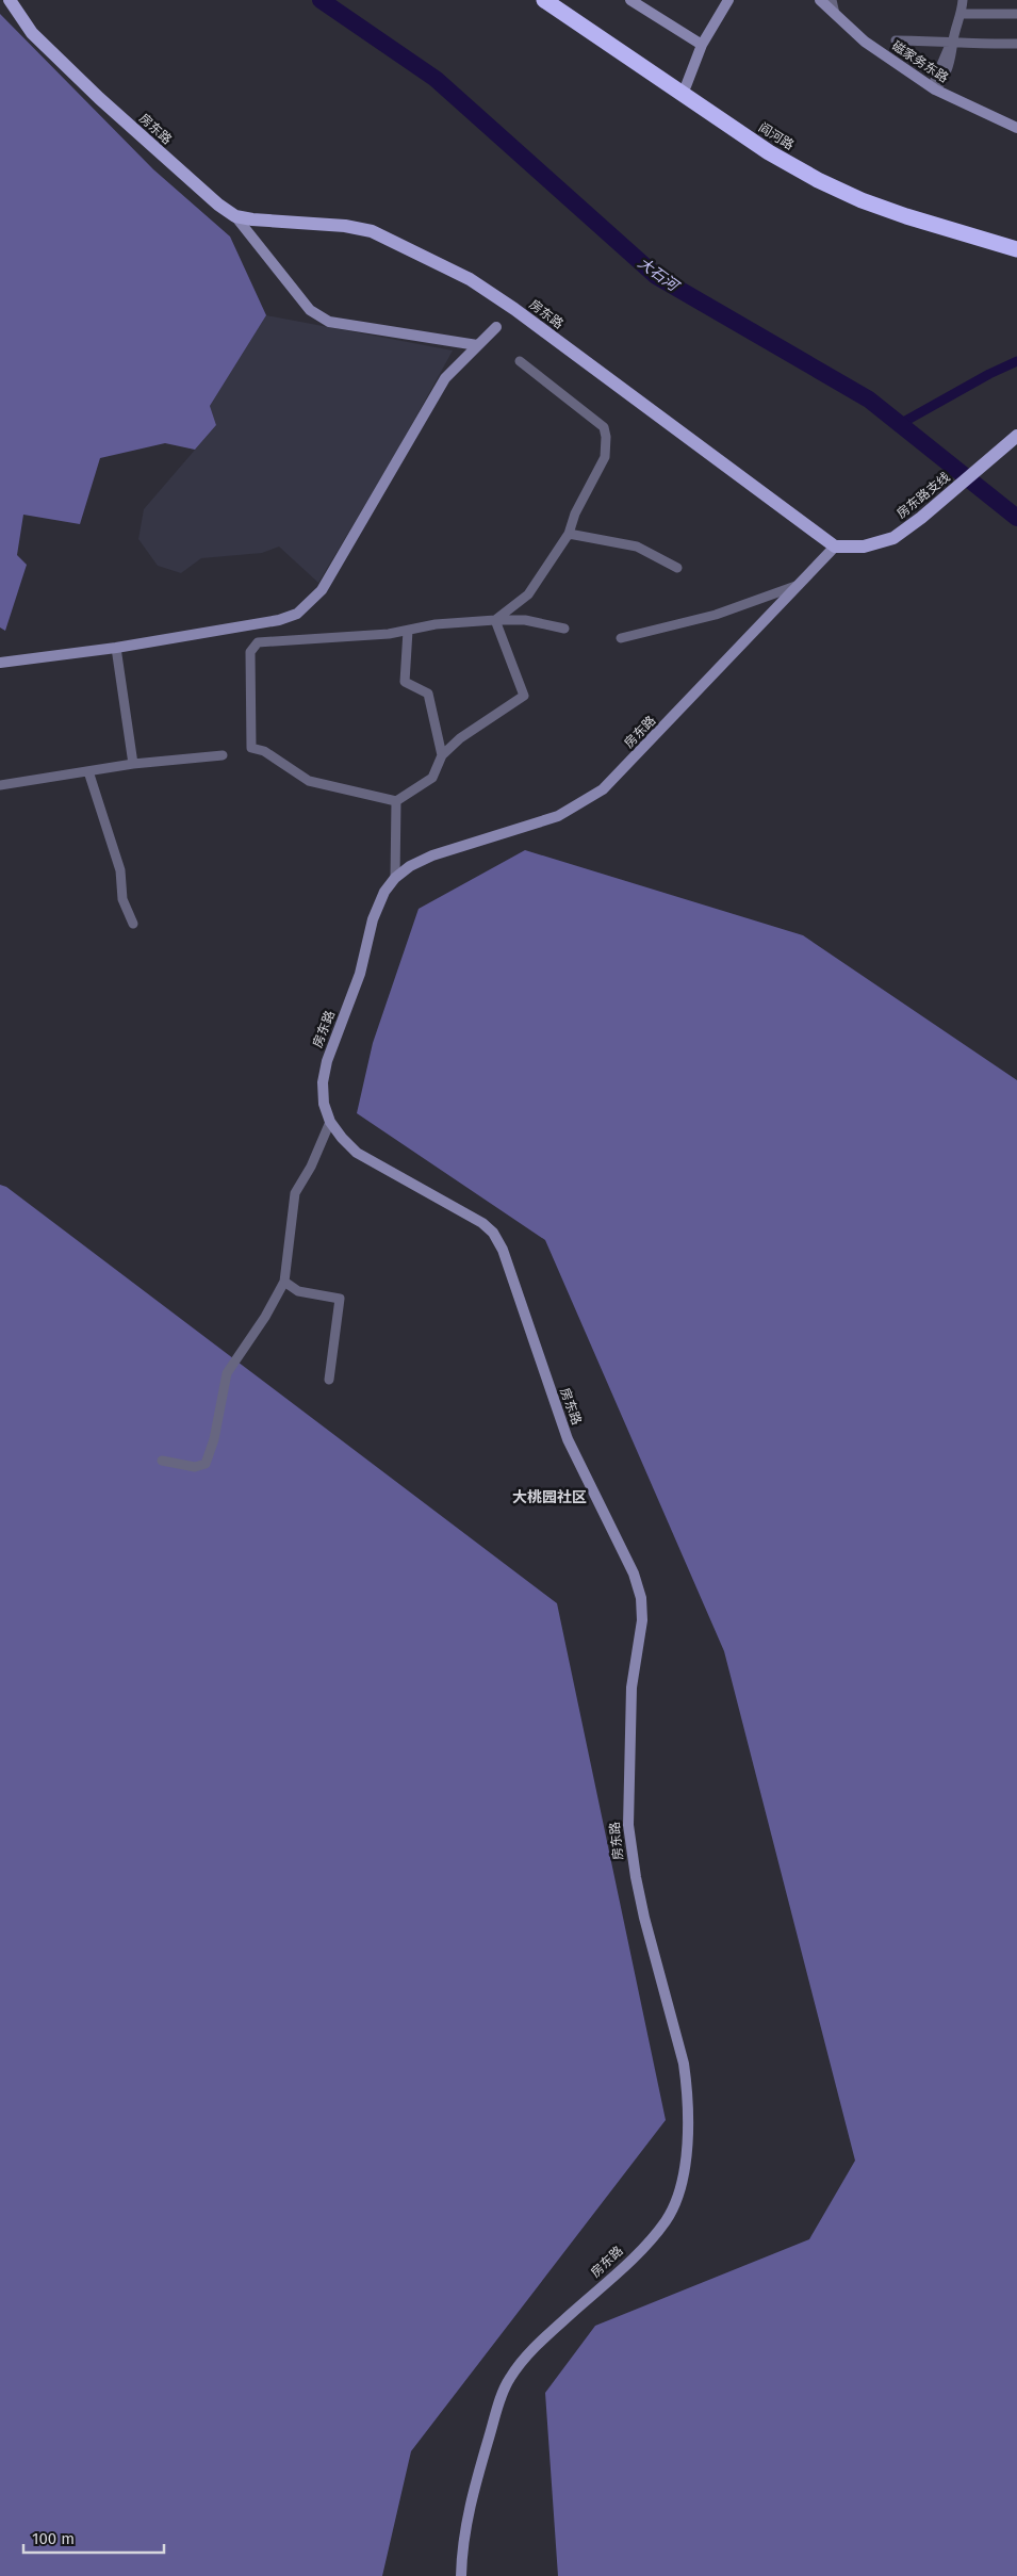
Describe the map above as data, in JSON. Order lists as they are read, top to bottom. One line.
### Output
{"streets":{"highway":["阎河路"],"main road":["磁家务东路","房东路","房东路支线"]},"crossings":[["房东路","房东路支线"]],"districts":["大桃园社区"],"water":["大石河"],"scale_bar":"100 m"}
